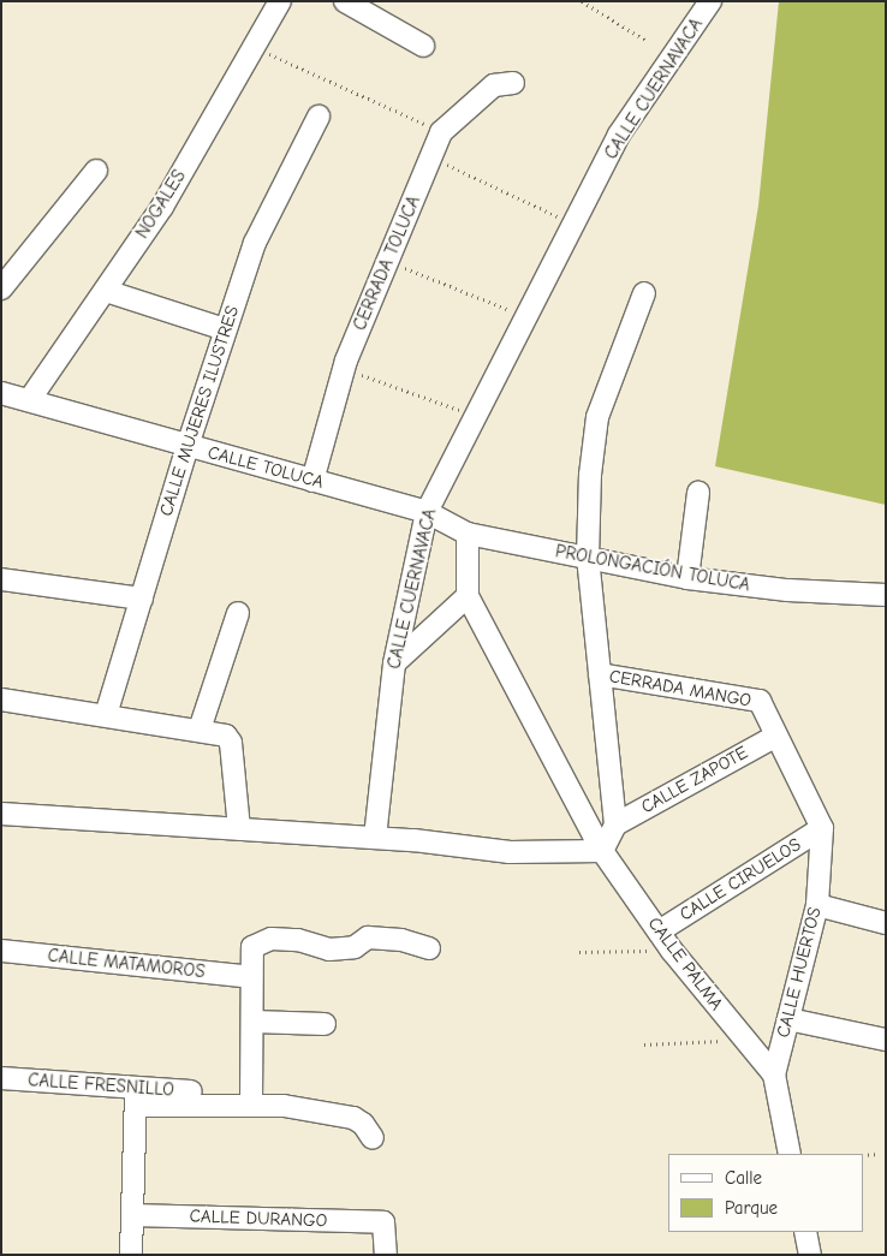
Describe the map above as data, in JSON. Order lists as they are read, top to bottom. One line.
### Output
{"streets":{"street":["CALLE CUERNAVACA","NOGALES","CERRADA TOLUCA","CALLE MUJERES ILUSTRES","CALLE TOLUCA","PROLONGACIÓN TOLUCA","CERRADA MANGO","CALLE ZAPOTE","CALLE CIRUELOS","CALLE MATAMOROS","CALLE PALMA","CALLE HUERTOS","CALLE FRESNILLO","CALLE DURANGO"]},"crossings":[["CALLE CUERNAVACA","CALLE TOLUCA"],["CALLE CUERNAVACA","PROLONGACIÓN TOLUCA"],["NOGALES","CALLE TOLUCA"],["CERRADA TOLUCA","CALLE TOLUCA"],["CALLE MUJERES ILUSTRES","CALLE TOLUCA"],["CALLE TOLUCA","PROLONGACIÓN TOLUCA"],["CERRADA MANGO","CALLE ZAPOTE"],["CALLE CIRUELOS","CALLE PALMA"],["CALLE CIRUELOS","CALLE HUERTOS"],["CALLE PALMA","CALLE HUERTOS"]],"legend":["Calle","Parque"]}
